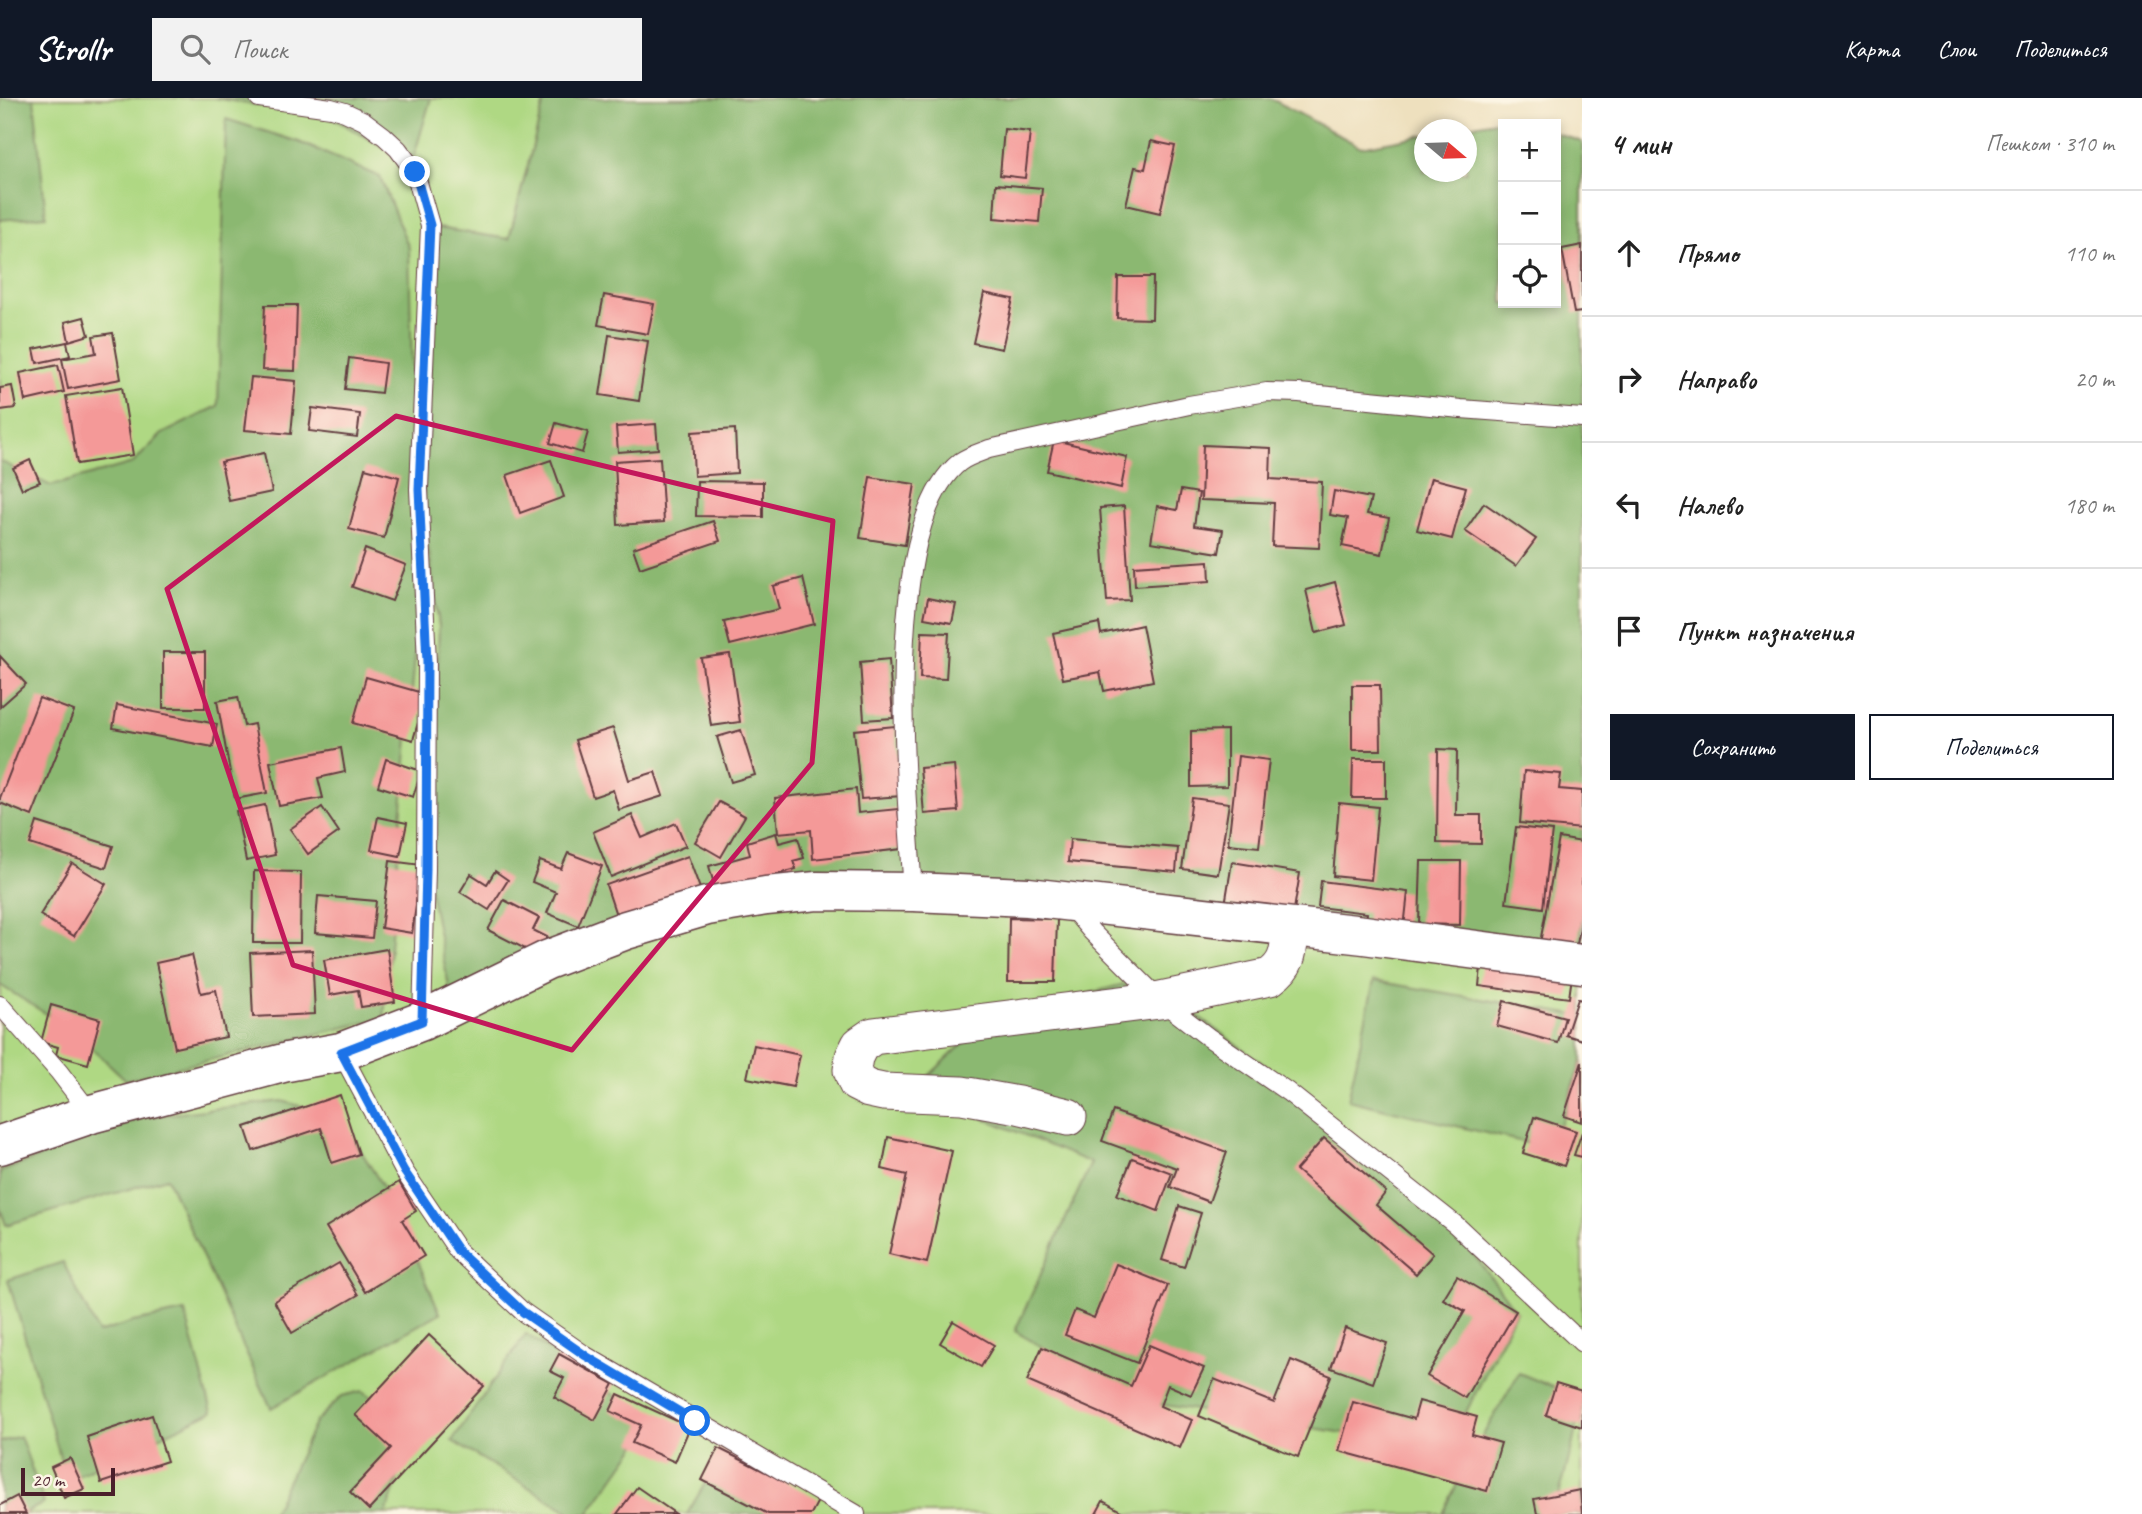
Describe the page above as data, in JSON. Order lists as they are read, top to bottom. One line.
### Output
{"scale_bar":"20 m","north":"right","page":{"header":"Strollr","search":"Поиск","nav":["Карта","Слои","Поделиться"],"heading":["4 мин","Пешком · 310 m"],"map_buttons":["+","−"],"list":[["Прямо","110 m"],["Направо","20 m"],["Налево","180 m"],"Пункт назначения"],"buttons":["Сохранить","Поделиться"],"scale":"20 m"}}
